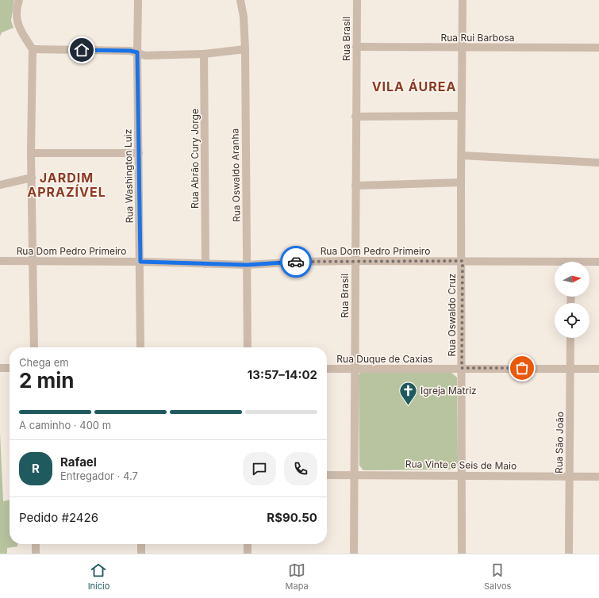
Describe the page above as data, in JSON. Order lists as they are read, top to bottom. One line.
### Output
{"streets":{"street":["Rua Rui Barbosa","Rua Brasil","Rua Abrão Cury Jorge","Rua Oswaldo Aranha","Rua Washington Luiz","Rua Dom Pedro Primeiro","Rua Oswaldo Cruz","Rua Duque de Caxias","Rua São João","Rua Vinte e Seis de Maio"]},"crossings":[["Rua Rui Barbosa","Rua Brasil"],["Rua Rui Barbosa","Rua Oswaldo Cruz"],["Rua Brasil","Rua Dom Pedro Primeiro"],["Rua Brasil","Rua Duque de Caxias"],["Rua Brasil","Rua Vinte e Seis de Maio"],["Rua Abrão Cury Jorge","Rua Dom Pedro Primeiro"],["Rua Oswaldo Aranha","Rua Dom Pedro Primeiro"],["Rua Washington Luiz","Rua Dom Pedro Primeiro"],["Rua Dom Pedro Primeiro","Rua Oswaldo Cruz"],["Rua Oswaldo Cruz","Rua Duque de Caxias"],["Rua Oswaldo Cruz","Rua Vinte e Seis de Maio"],["Rua Duque de Caxias","Rua São João"],["Rua São João","Rua Vinte e Seis de Maio"]],"districts":["VILA ÁUREA","JARDIM APRAZÍVEL"],"places":{"church":["Igreja Matriz"]},"north":"right","page":{"heading":["2 min","Chega em","13:57–14:02"],"panel":["Rafael","Entregador · 4.7","Pedido #2426","R$90.50"],"bar":"A caminho · 400 m","round":"R","tabs":["Início","Mapa","Salvos"]}}
